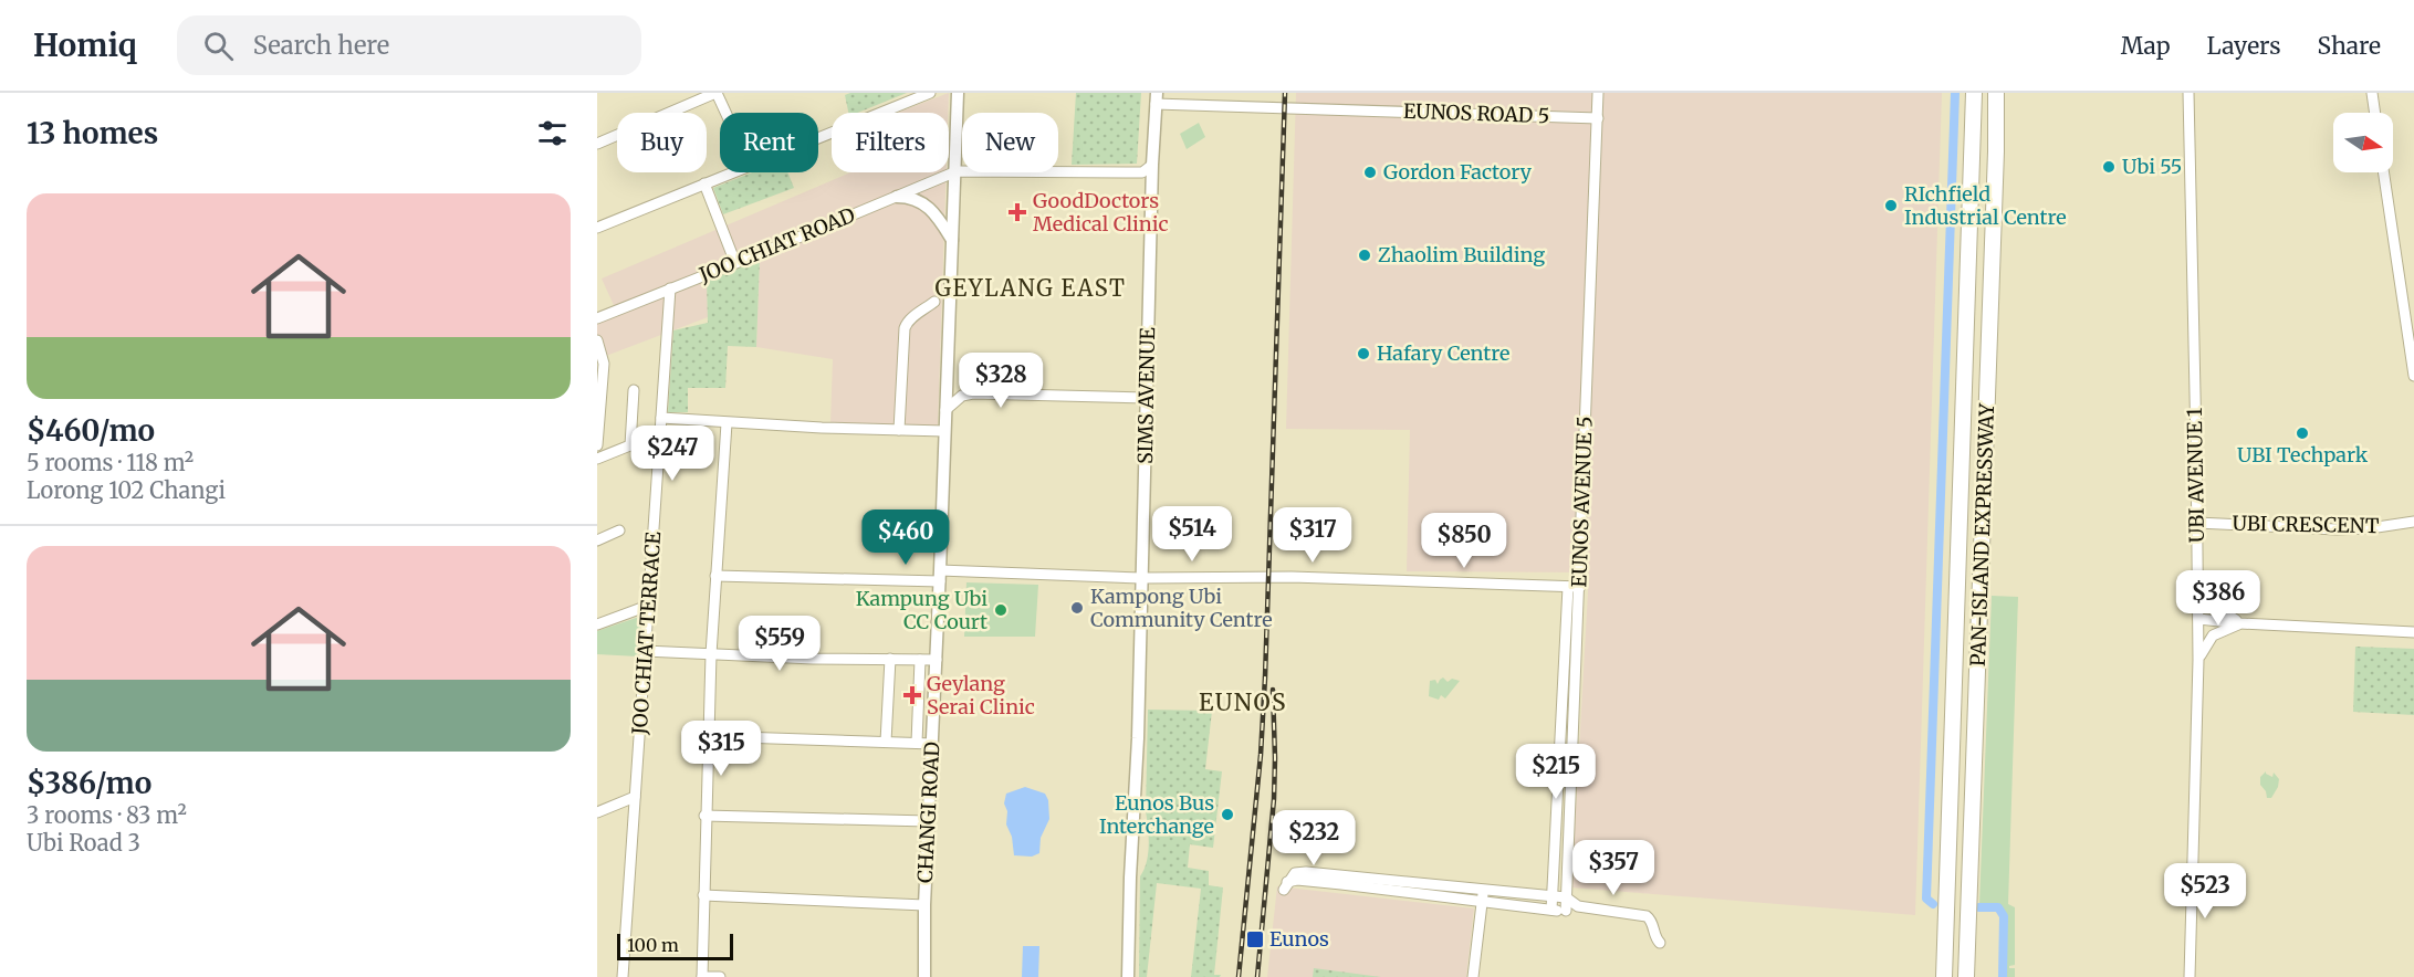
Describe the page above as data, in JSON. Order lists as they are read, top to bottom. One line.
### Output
{"streets":{"highway":["PAN-ISLAND EXPRESSWAY"],"main road":["SIMS AVENUE","CHANGI ROAD"],"street":["EUNOS ROAD 5","JOO CHIAT ROAD","UBI AVENUE 1","EUNOS AVENUE 5","UBI CRESCENT","JOO CHIAT TERRACE"]},"crossings":[["EUNOS ROAD 5","SIMS AVENUE"],["EUNOS ROAD 5","EUNOS AVENUE 5"],["JOO CHIAT ROAD","JOO CHIAT TERRACE"],["JOO CHIAT ROAD","CHANGI ROAD"],["UBI AVENUE 1","UBI CRESCENT"]],"districts":["GEYLANG EAST","EUNOS"],"places":{"other":["Ubi 55","Gordon Factory","RIchfield Industrial Centre","Zhaolim Building","Hafary Centre","UBI Techpark","Kampong Ubi Community Centre","Kampung Ubi CC Court","Eunos Bus Interchange"],"health":["GoodDoctors Medical Clinic","Geylang Serai Clinic"],"transit":["Eunos"]},"scale_bar":"100 m","north":"right","page":{"header":"Homiq","search":"Search here","nav":["Map","Layers","Share"],"heading":"13 homes","chip":["Buy","Rent","Filters","New"],"list":[{"name":"$460/mo","note":"5 rooms · 118 m² · Lorong 102 Changi"},{"name":"$386/mo","note":"3 rooms · 83 m² · Ubi Road 3"}],"price":["$328","$247","$514","$317","$460","$850","$386","$559","$315","$215","$232","$357","$523"],"scale":"100 m"}}
